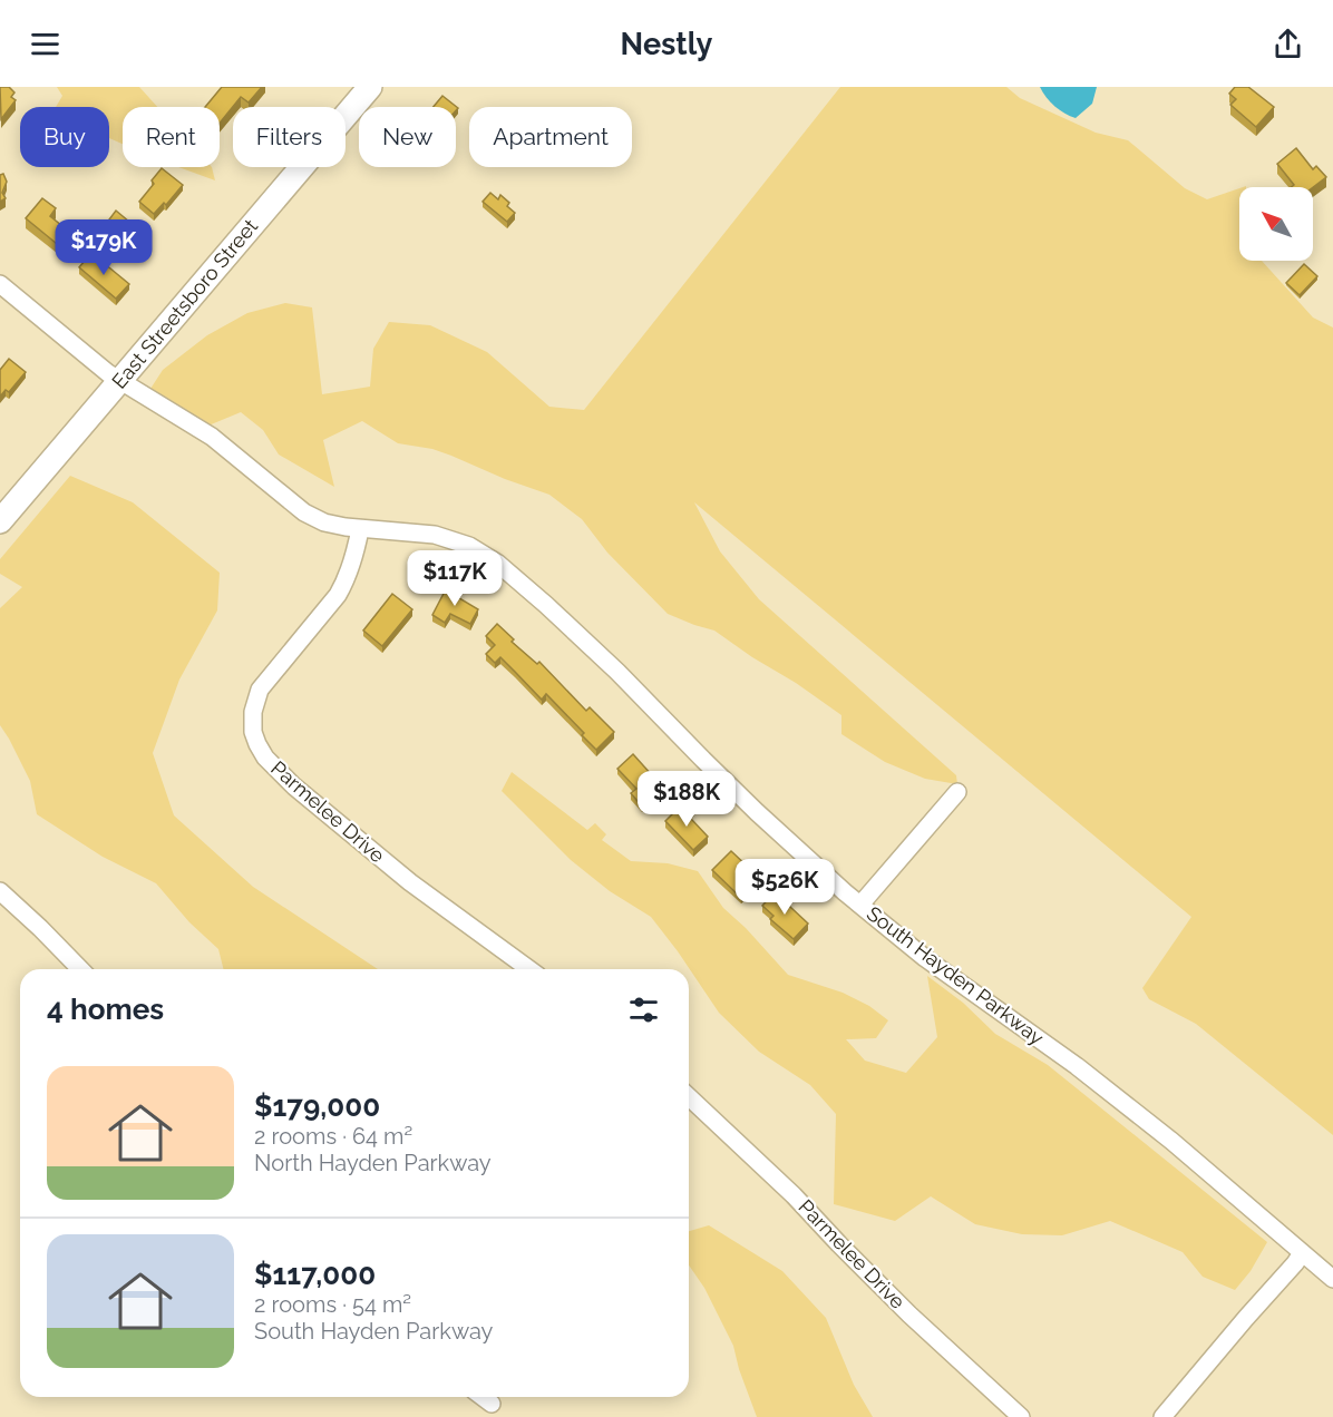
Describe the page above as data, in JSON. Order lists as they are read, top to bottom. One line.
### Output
{"streets":{"main road":["East Streetsboro Street"],"street":["Parmelee Drive","South Hayden Parkway"]},"crossings":[["East Streetsboro Street","South Hayden Parkway"],["Parmelee Drive","South Hayden Parkway"]],"north":"top left","page":{"header":"Nestly","chip":["Buy","Rent","Filters","New","Apartment"],"price":["$179K","$117K","$188K","$526K"],"heading":"4 homes","list":[{"name":"$179,000","note":"2 rooms · 64 m² · North Hayden Parkway"},{"name":"$117,000","note":"2 rooms · 54 m² · South Hayden Parkway"}]}}
